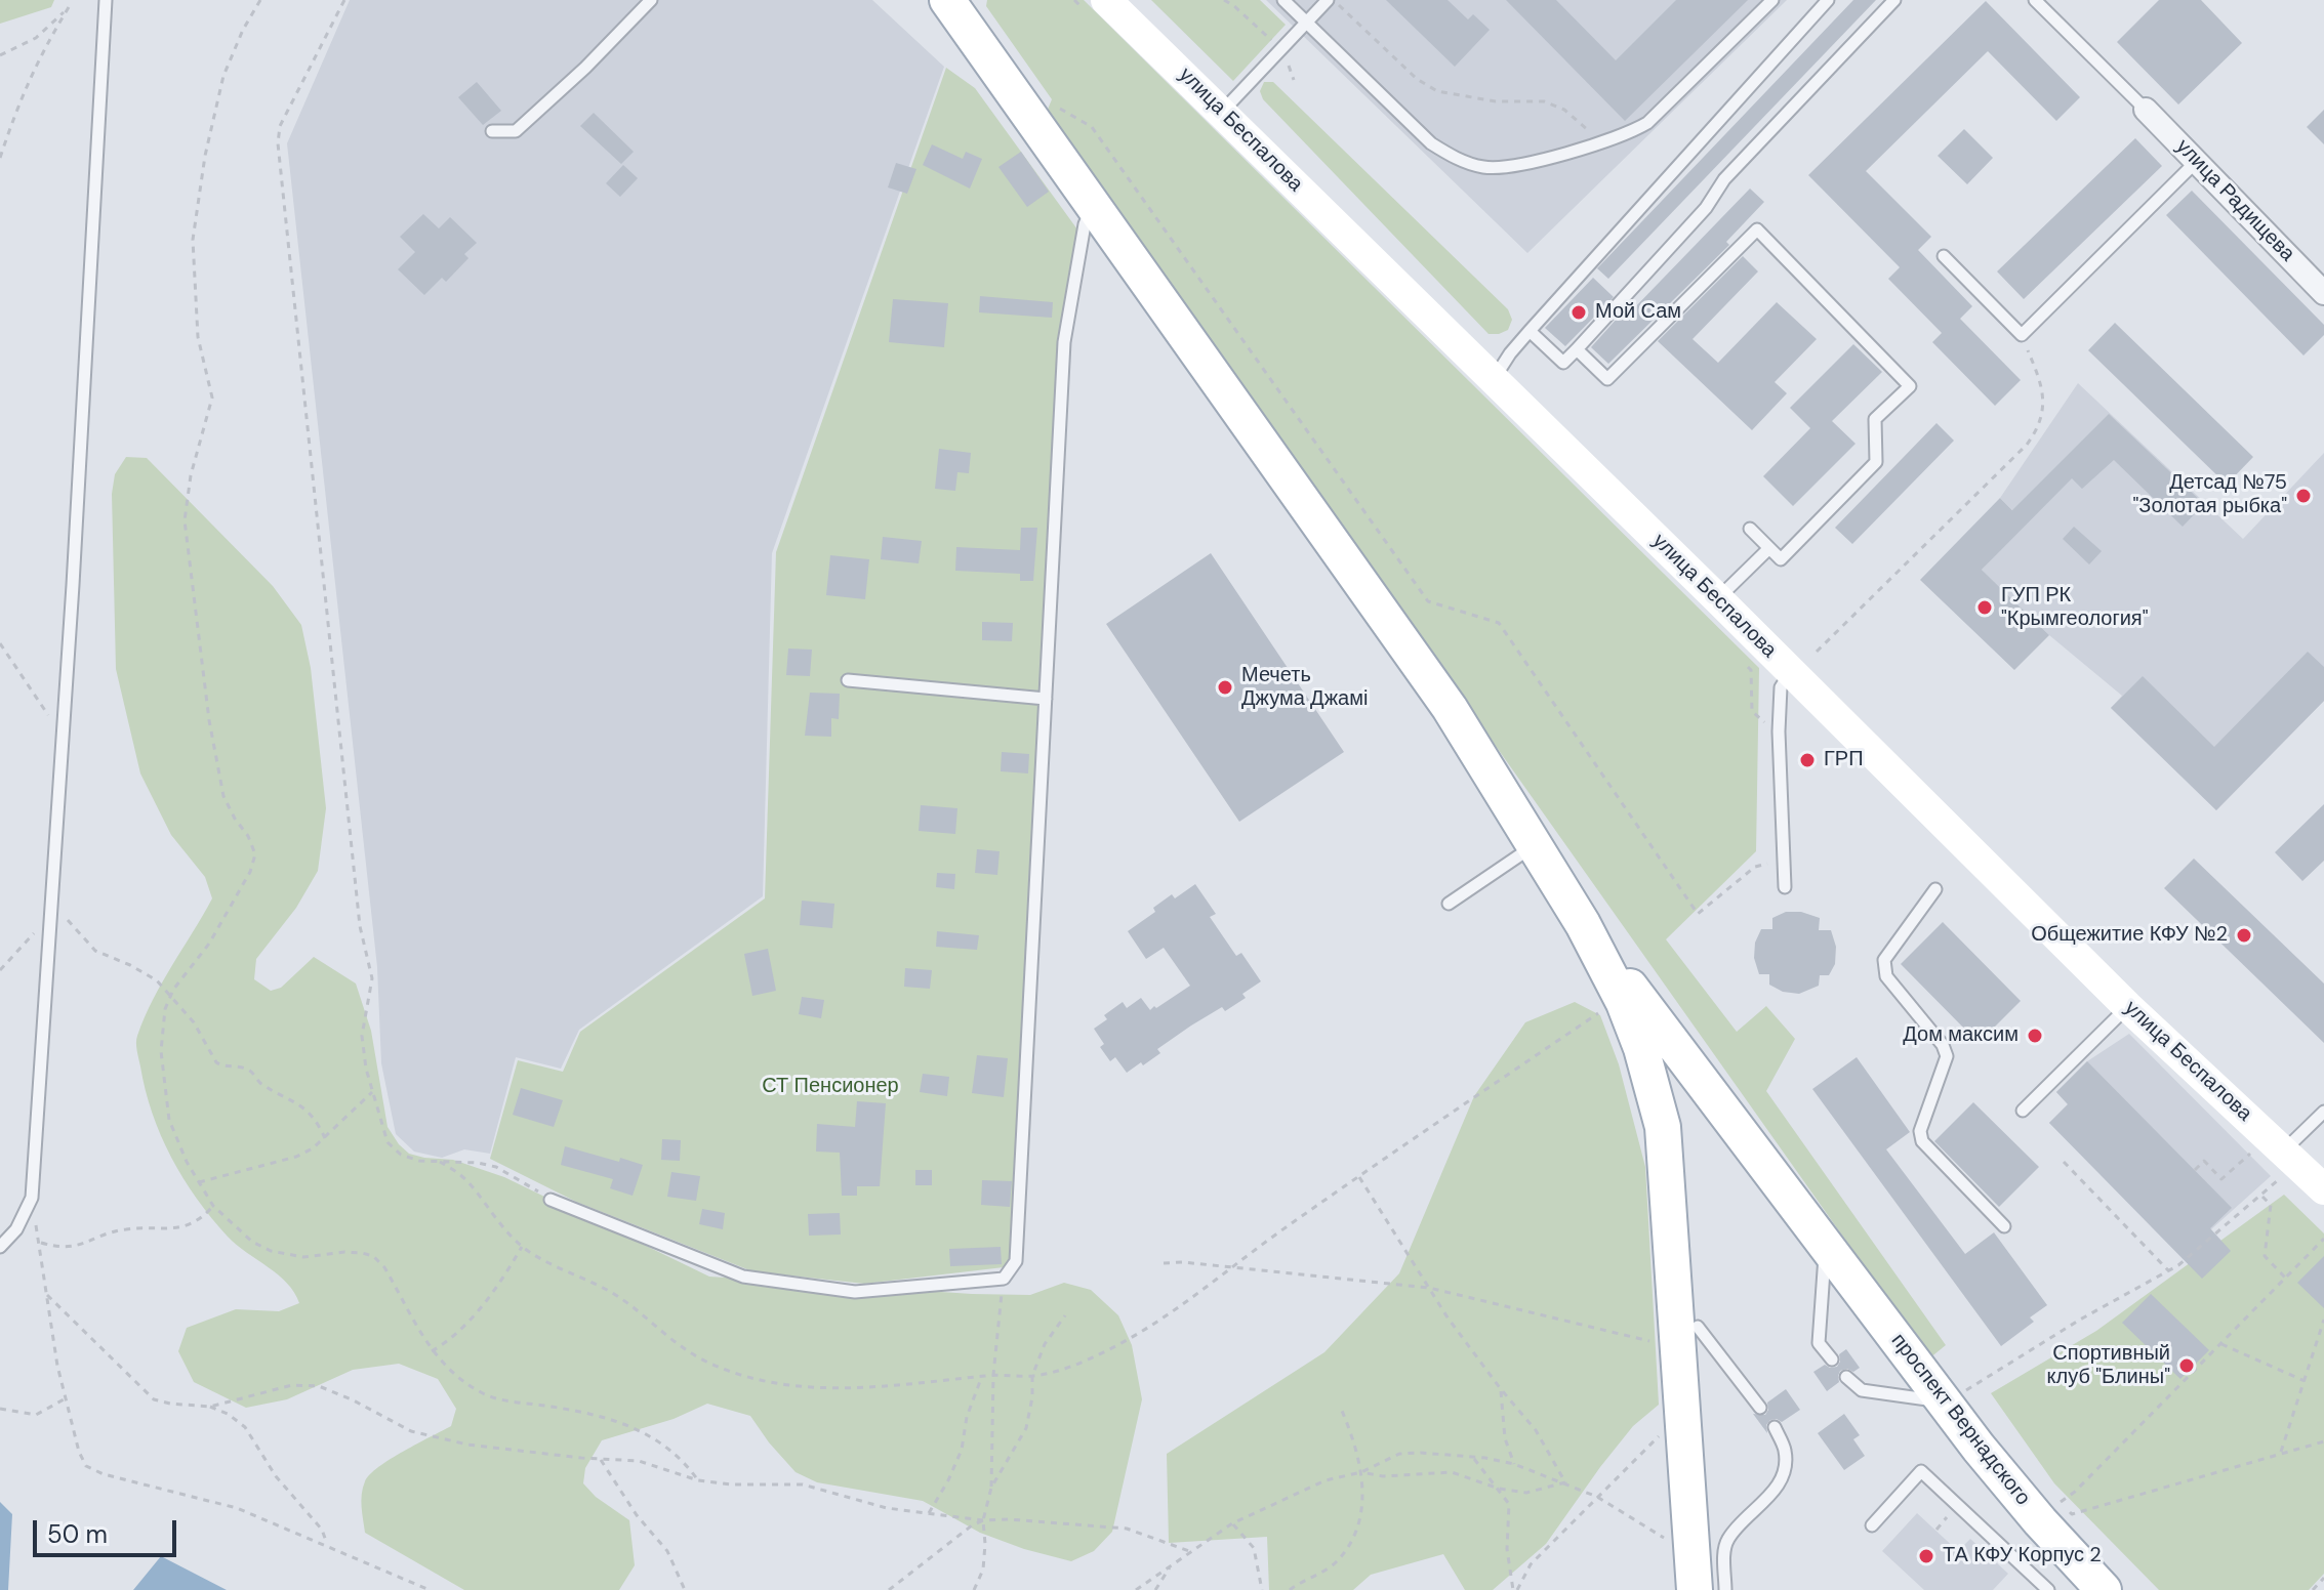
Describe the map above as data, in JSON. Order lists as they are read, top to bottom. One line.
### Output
{"streets":{"main road":["улица Беспалова","проспект Вернадского"],"street":["улица Радищева"]},"parks":["СТ Пенсионер"],"places":["Мой Сам","Детсад №75 \"Золотая рыбка\"","ГУП РК \"Крымгеология\"","Мечеть Джума Джамі","ГРП","Общежитие КФУ №2","Дом максим","Спортивный клуб \"Блины\"","ТА КФУ Корпус 2"],"scale_bar":"50 m"}
